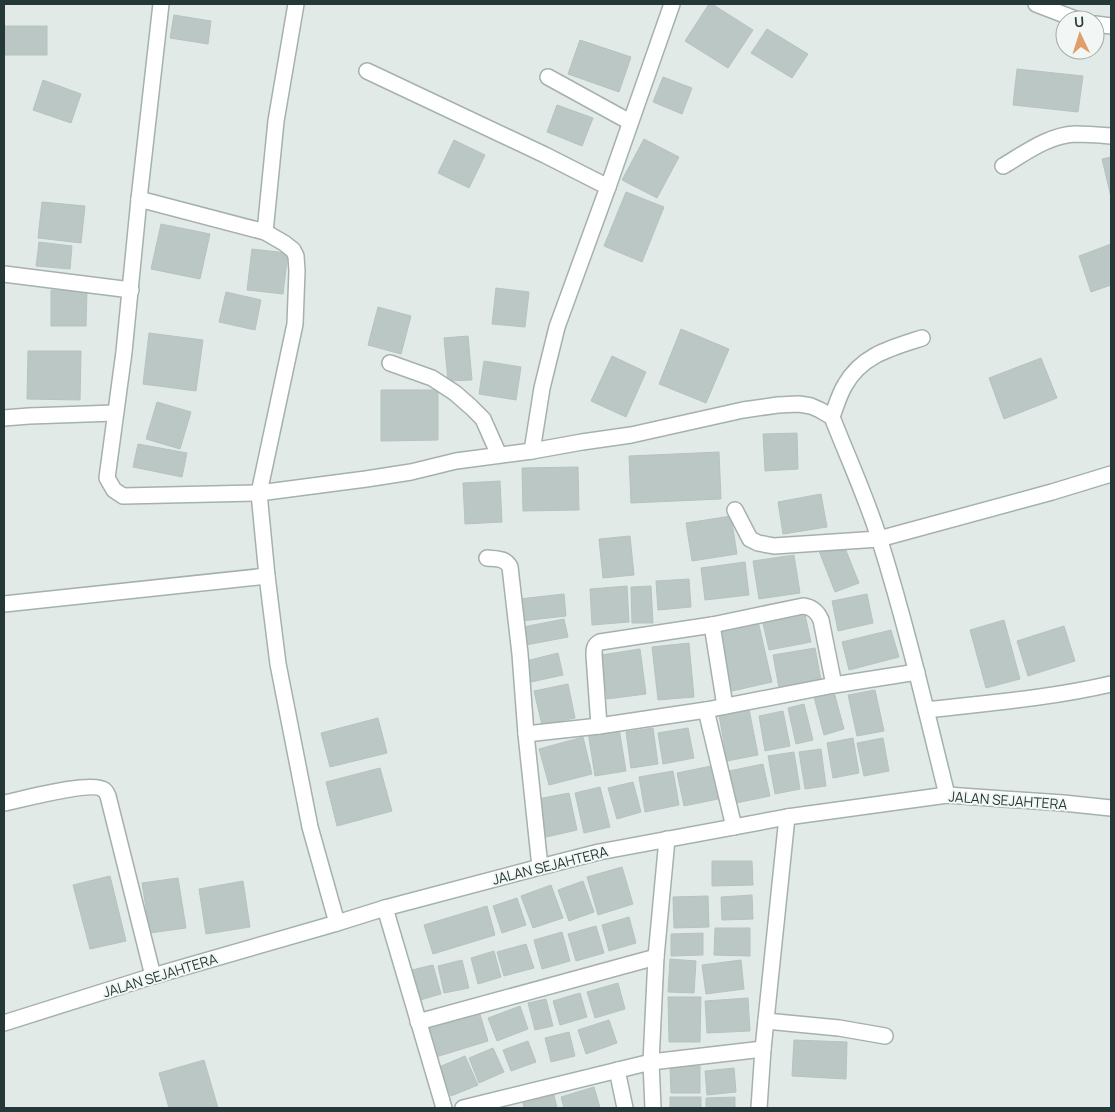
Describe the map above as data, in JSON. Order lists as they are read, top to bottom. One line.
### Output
{"streets":{"street":["JALAN SEJAHTERA"]},"north":"top"}
